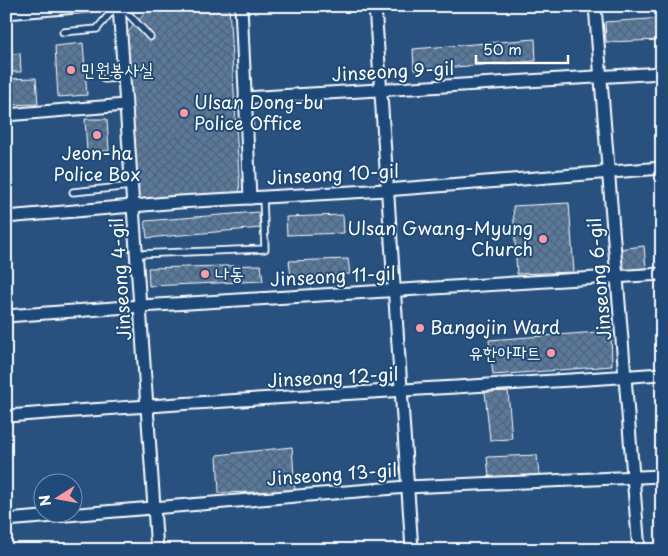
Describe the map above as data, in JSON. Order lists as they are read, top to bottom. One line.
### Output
{"streets":{"street":["Jinseong 9-gil","Jinseong 10-gil","Jinseong 11-gil","Jinseong 4-gil","Jinseong 6-gil","Jinseong 12-gil","Jinseong 13-gil"]},"crossings":[["Jinseong 9-gil","Jinseong 6-gil"],["Jinseong 10-gil","Jinseong 4-gil"],["Jinseong 10-gil","Jinseong 6-gil"],["Jinseong 11-gil","Jinseong 4-gil"],["Jinseong 11-gil","Jinseong 6-gil"],["Jinseong 4-gil","Jinseong 12-gil"],["Jinseong 4-gil","Jinseong 13-gil"],["Jinseong 6-gil","Jinseong 12-gil"],["Jinseong 6-gil","Jinseong 13-gil"]],"places":["민원봉사실","Ulsan Dong-bu Police Office","Jeon-ha Police Box","Ulsan Gwang-Myung Church","나동","Bangojin Ward","유한아파트"],"scale_bar":"50 m","north":"left"}
